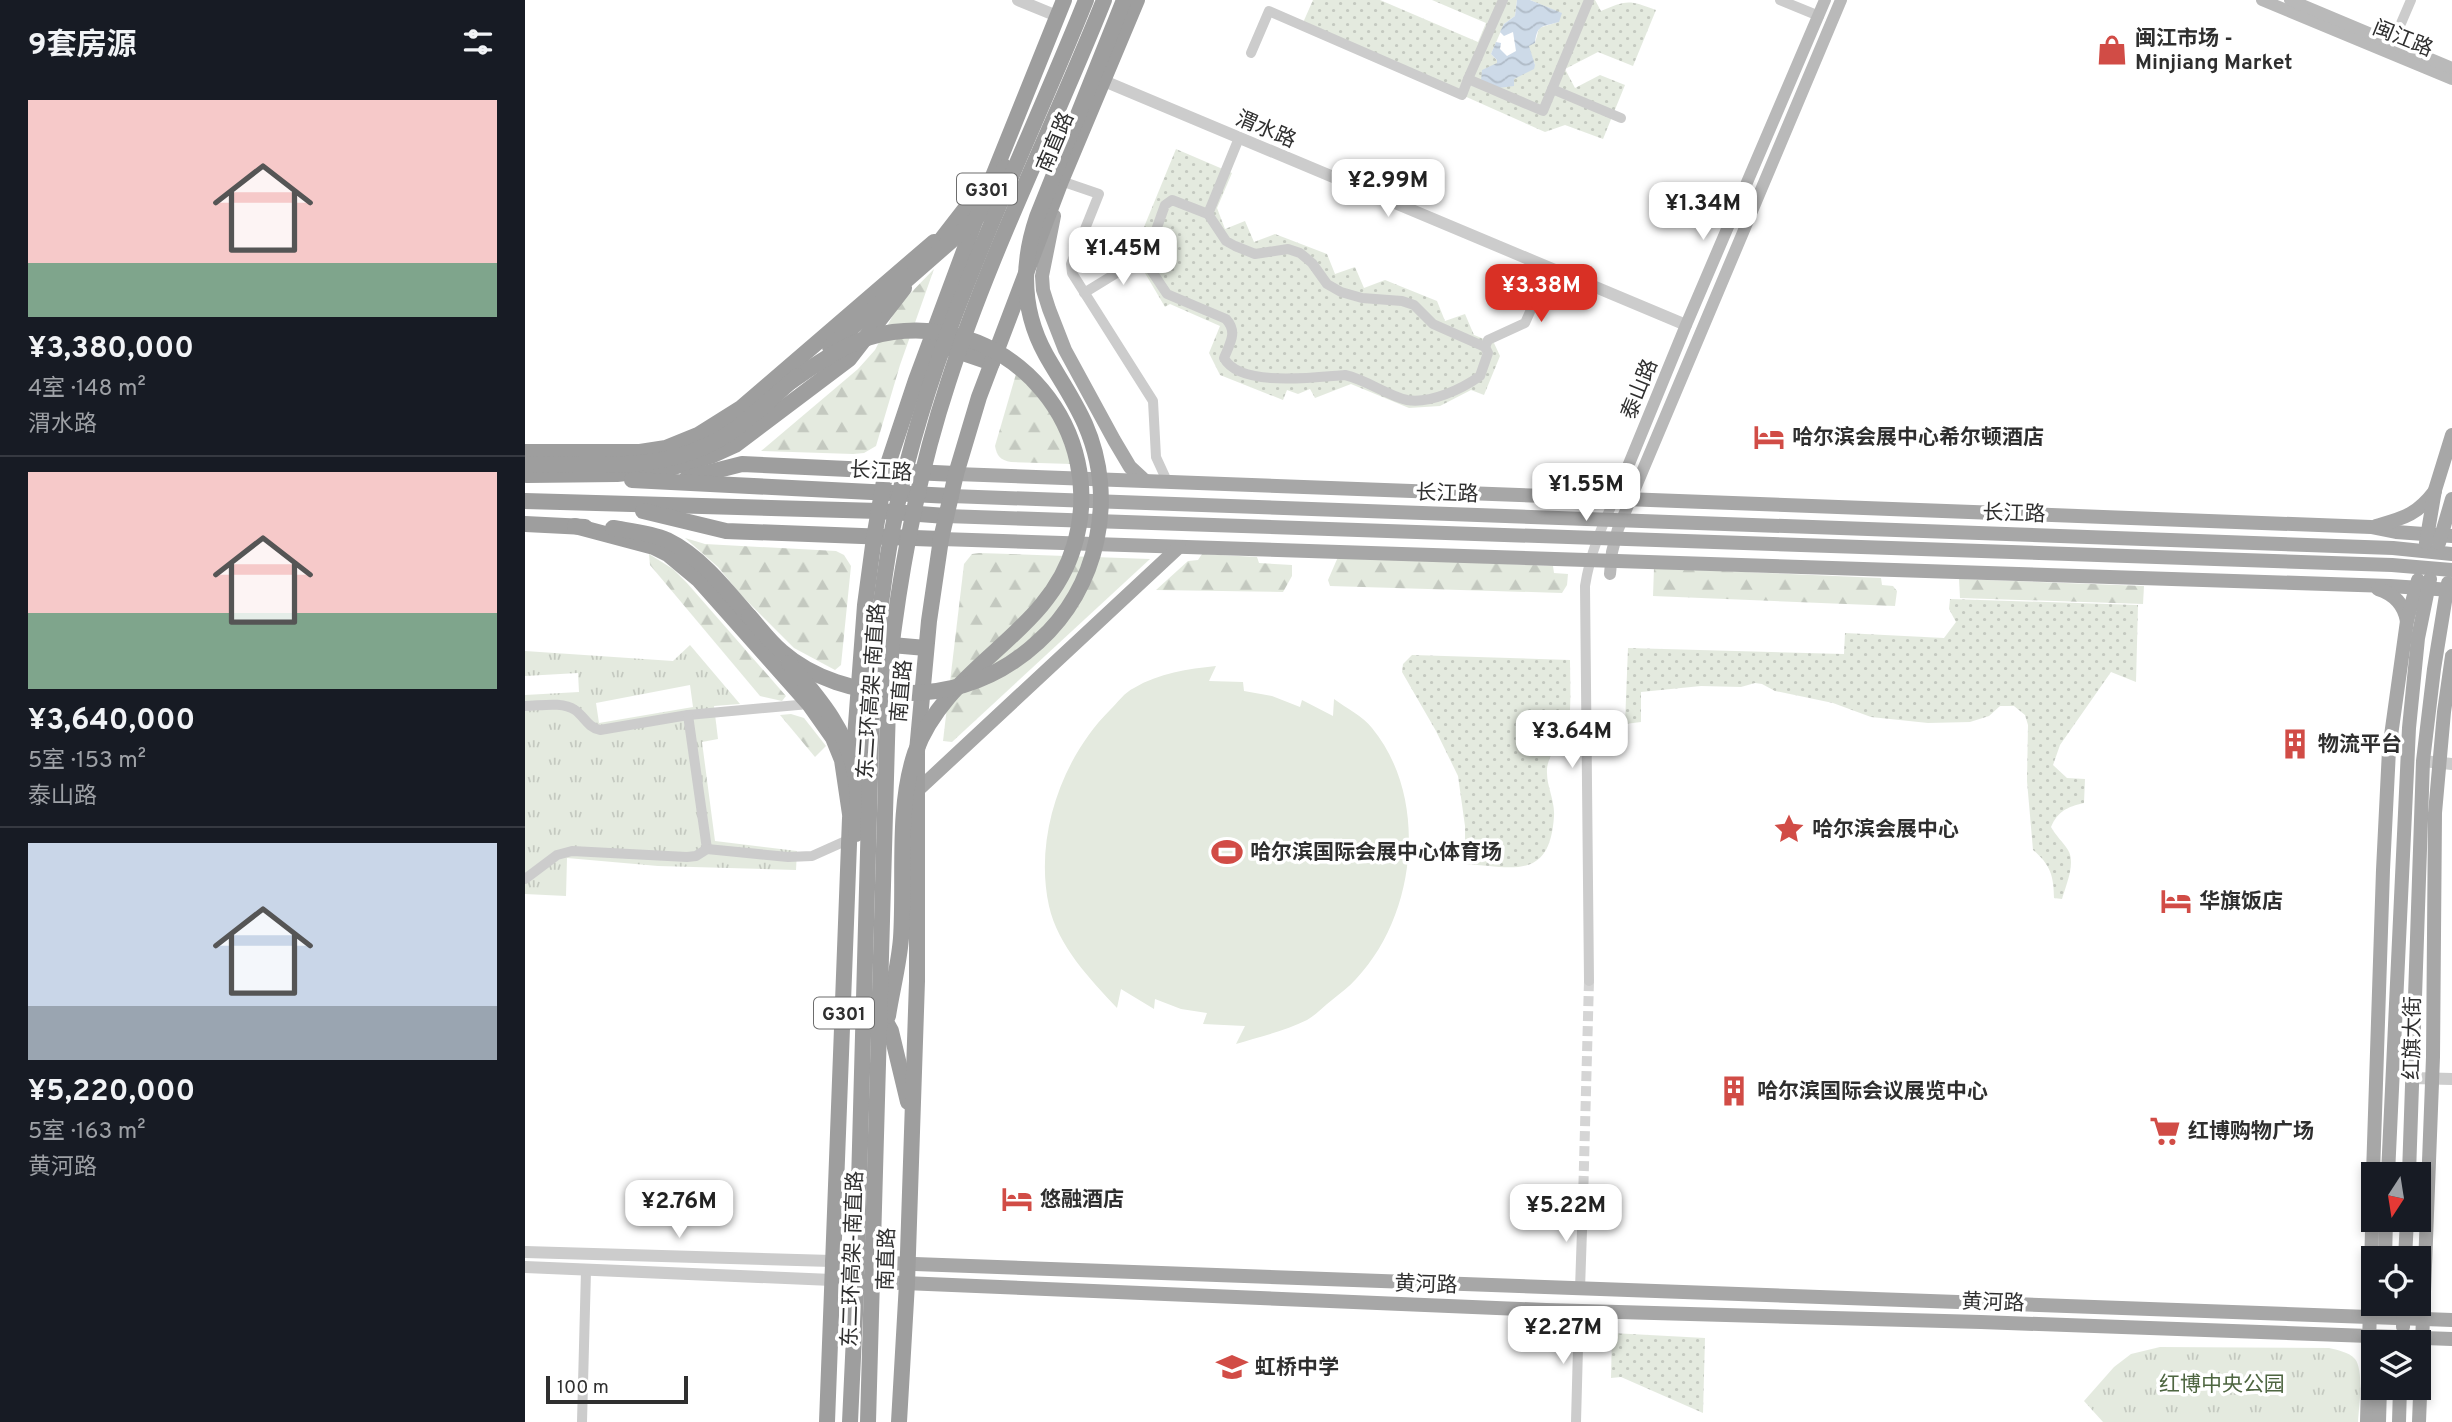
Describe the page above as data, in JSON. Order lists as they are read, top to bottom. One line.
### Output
{"streets":{"highway":["南直路","G301","长江路","东二环高架-南直路"],"main road":["闽江路","泰山路","红旗大街","黄河路"],"street":["渭水路"]},"crossings":[["渭水路","南直路"],["渭水路","泰山路"],["南直路","长江路"],["南直路","黄河路"],["泰山路","长江路"],["长江路","红旗大街"],["红旗大街","黄河路"]],"parks":["红博中央公园"],"places":{"shop":["闽江市场 - Minjiang Market"],"hotel":["哈尔滨会展中心希尔顿酒店","华旗饭店","悠融酒店"],"building":["物流平台","哈尔滨国际会议展览中心"],"place":["哈尔滨会展中心"],"sports":["哈尔滨国际会展中心体育场"],"supermarket":["红博购物广场"],"school or university":["虹桥中学"]},"scale_bar":"100 m","north":"bottom","page":{"heading":"9套房源","list":[{"name":"¥3,380,000","note":"4室 · 148 m² · 渭水路"},{"name":"¥3,640,000","note":"5室 · 153 m² · 泰山路"},{"name":"¥5,220,000","note":"5室 · 163 m² · 黄河路"}],"price":["¥2.99M","¥1.34M","¥1.45M","¥3.38M","¥1.55M","¥3.64M","¥2.76M","¥5.22M","¥2.27M"],"scale":"100 m"}}
